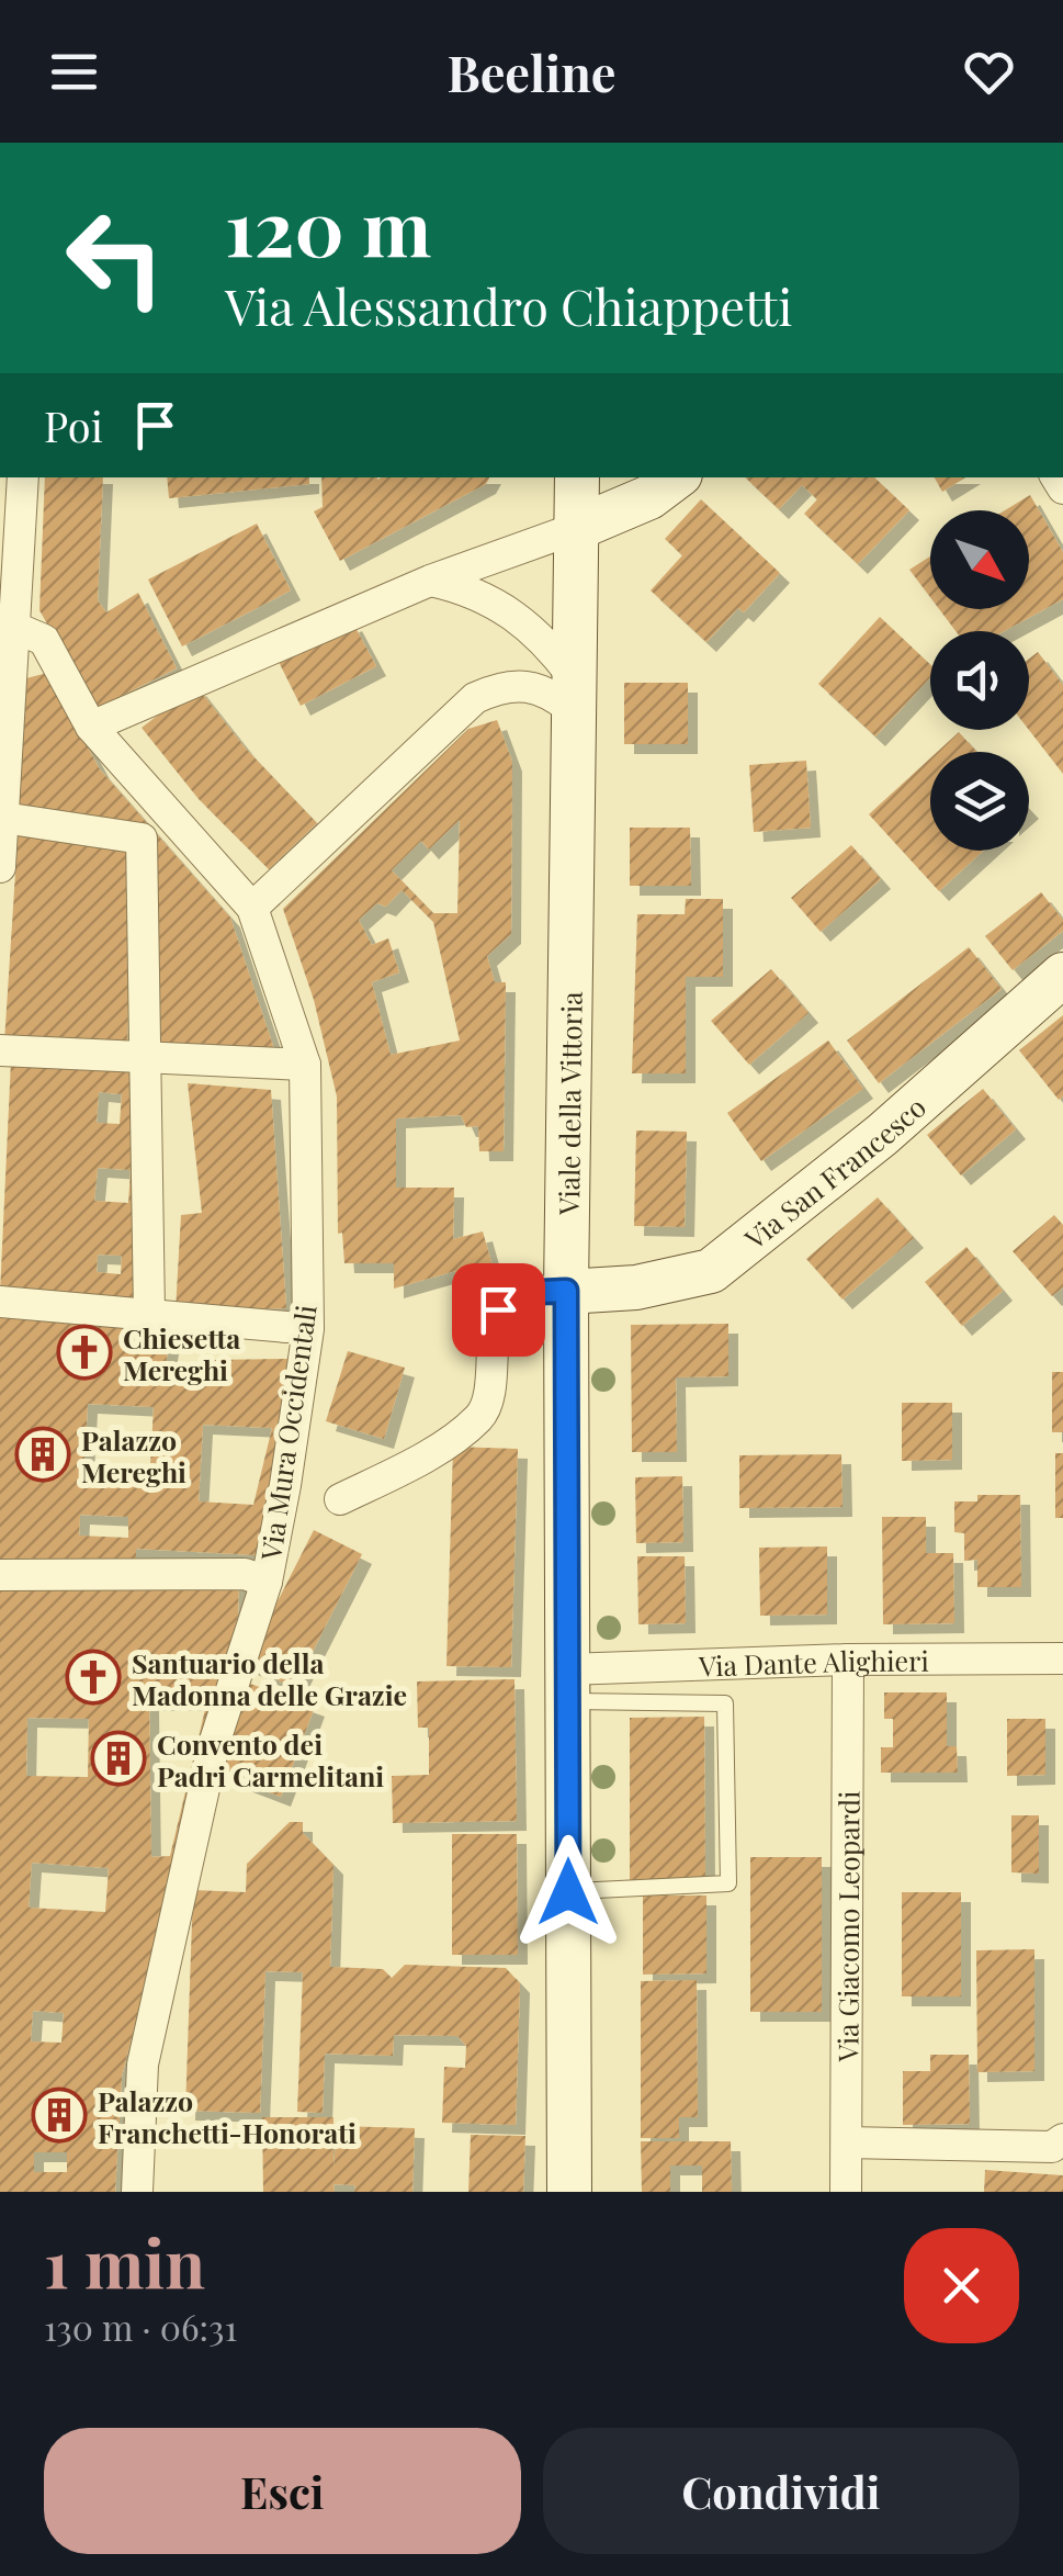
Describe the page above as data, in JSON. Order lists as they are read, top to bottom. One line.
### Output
{"streets":{"main road":["Viale della Vittoria","Via San Francesco"],"street":["Via Mura Occidentali","Via Dante Alighieri","Via Giacomo Leopardi"]},"crossings":[["Viale della Vittoria","Via San Francesco"],["Viale della Vittoria","Via Dante Alighieri"],["Via Dante Alighieri","Via Giacomo Leopardi"]],"places":{"church":["Chiesetta Mereghi","Santuario della Madonna delle Grazie"],"building":["Palazzo Mereghi","Convento dei Padri Carmelitani","Palazzo Franchetti-Honorati"]},"north":"bottom right","page":{"header":"Beeline","turn":["120 m","Via Alessandro Chiappetti"],"then":"Poi","heading":["1 min","130 m · 06:31"],"buttons":["Esci","Condividi"]}}
